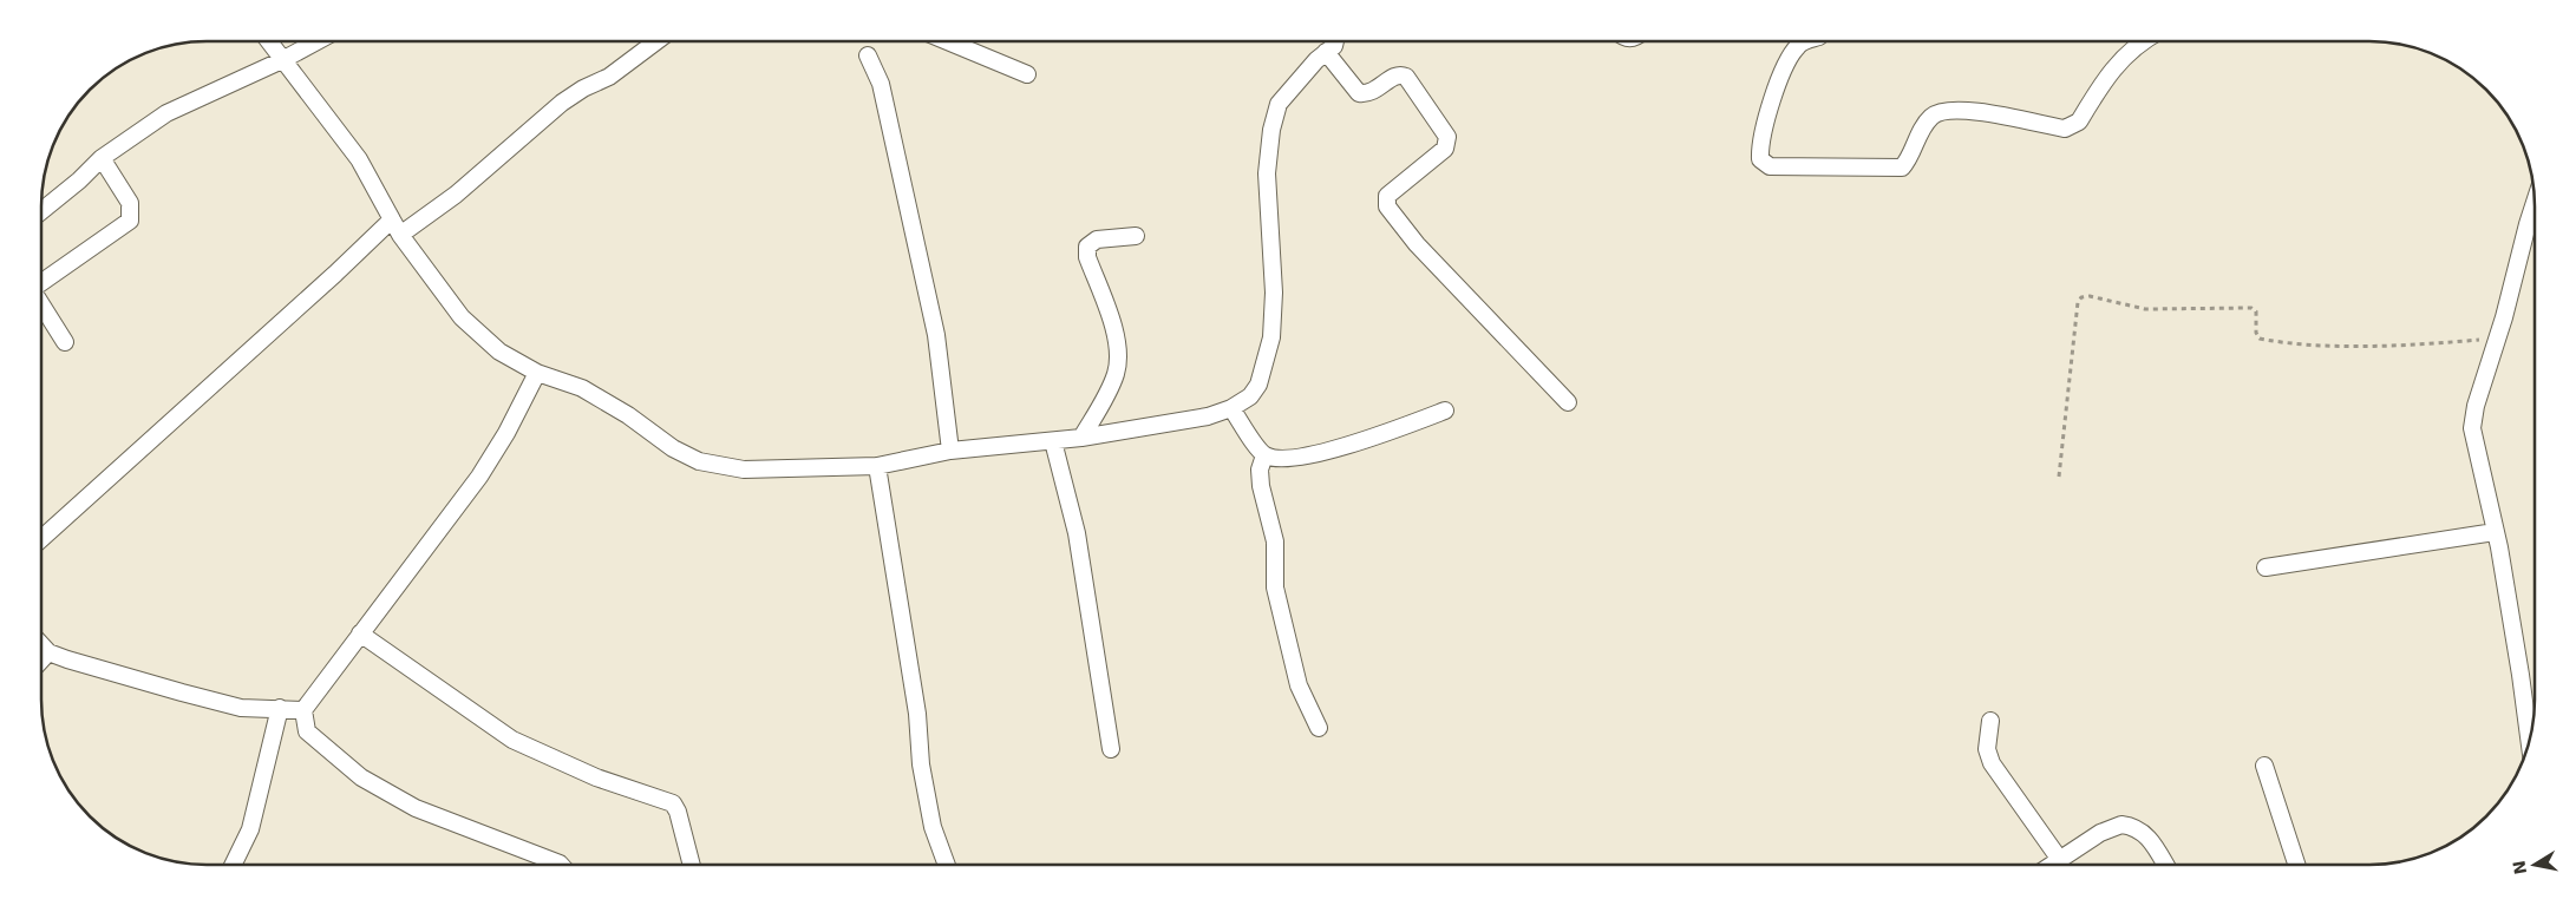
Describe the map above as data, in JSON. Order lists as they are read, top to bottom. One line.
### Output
{"north":"left"}
